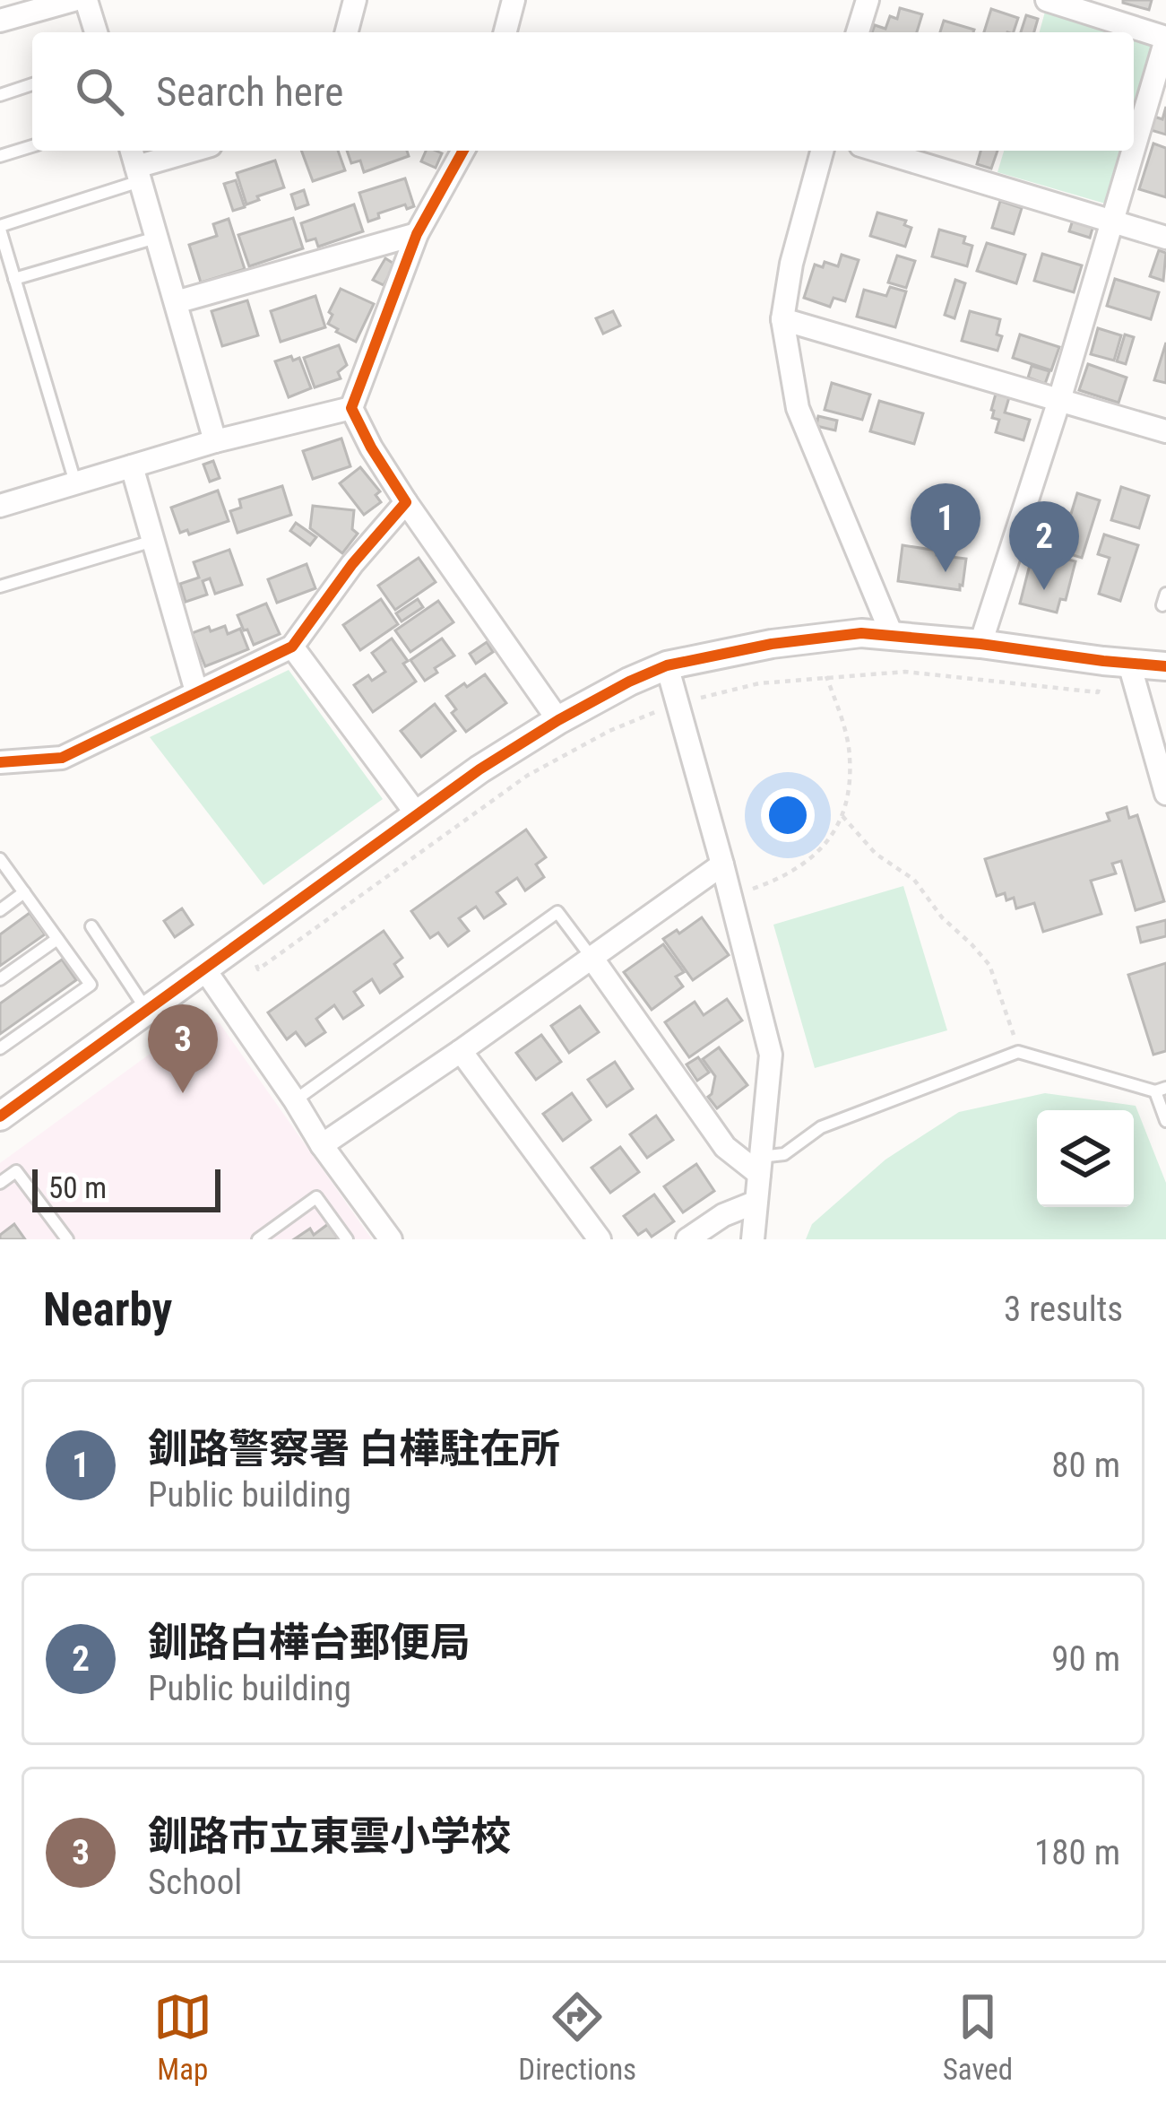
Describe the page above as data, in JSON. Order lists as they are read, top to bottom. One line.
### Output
{"scale_bar":"50 m","page":{"search":"Search here","pins":["1","2","3"],"scale":"50 m","heading":["Nearby","3 results"],"list":[{"mark":"1","name":"釧路警察署 白樺駐在所","note":"Public building","value":"80 m"},{"mark":"2","name":"釧路白樺台郵便局","note":"Public building","value":"90 m"},{"mark":"3","name":"釧路市立東雲小学校","note":"School","value":"180 m"}],"nav":["Map","Directions","Saved"]}}
